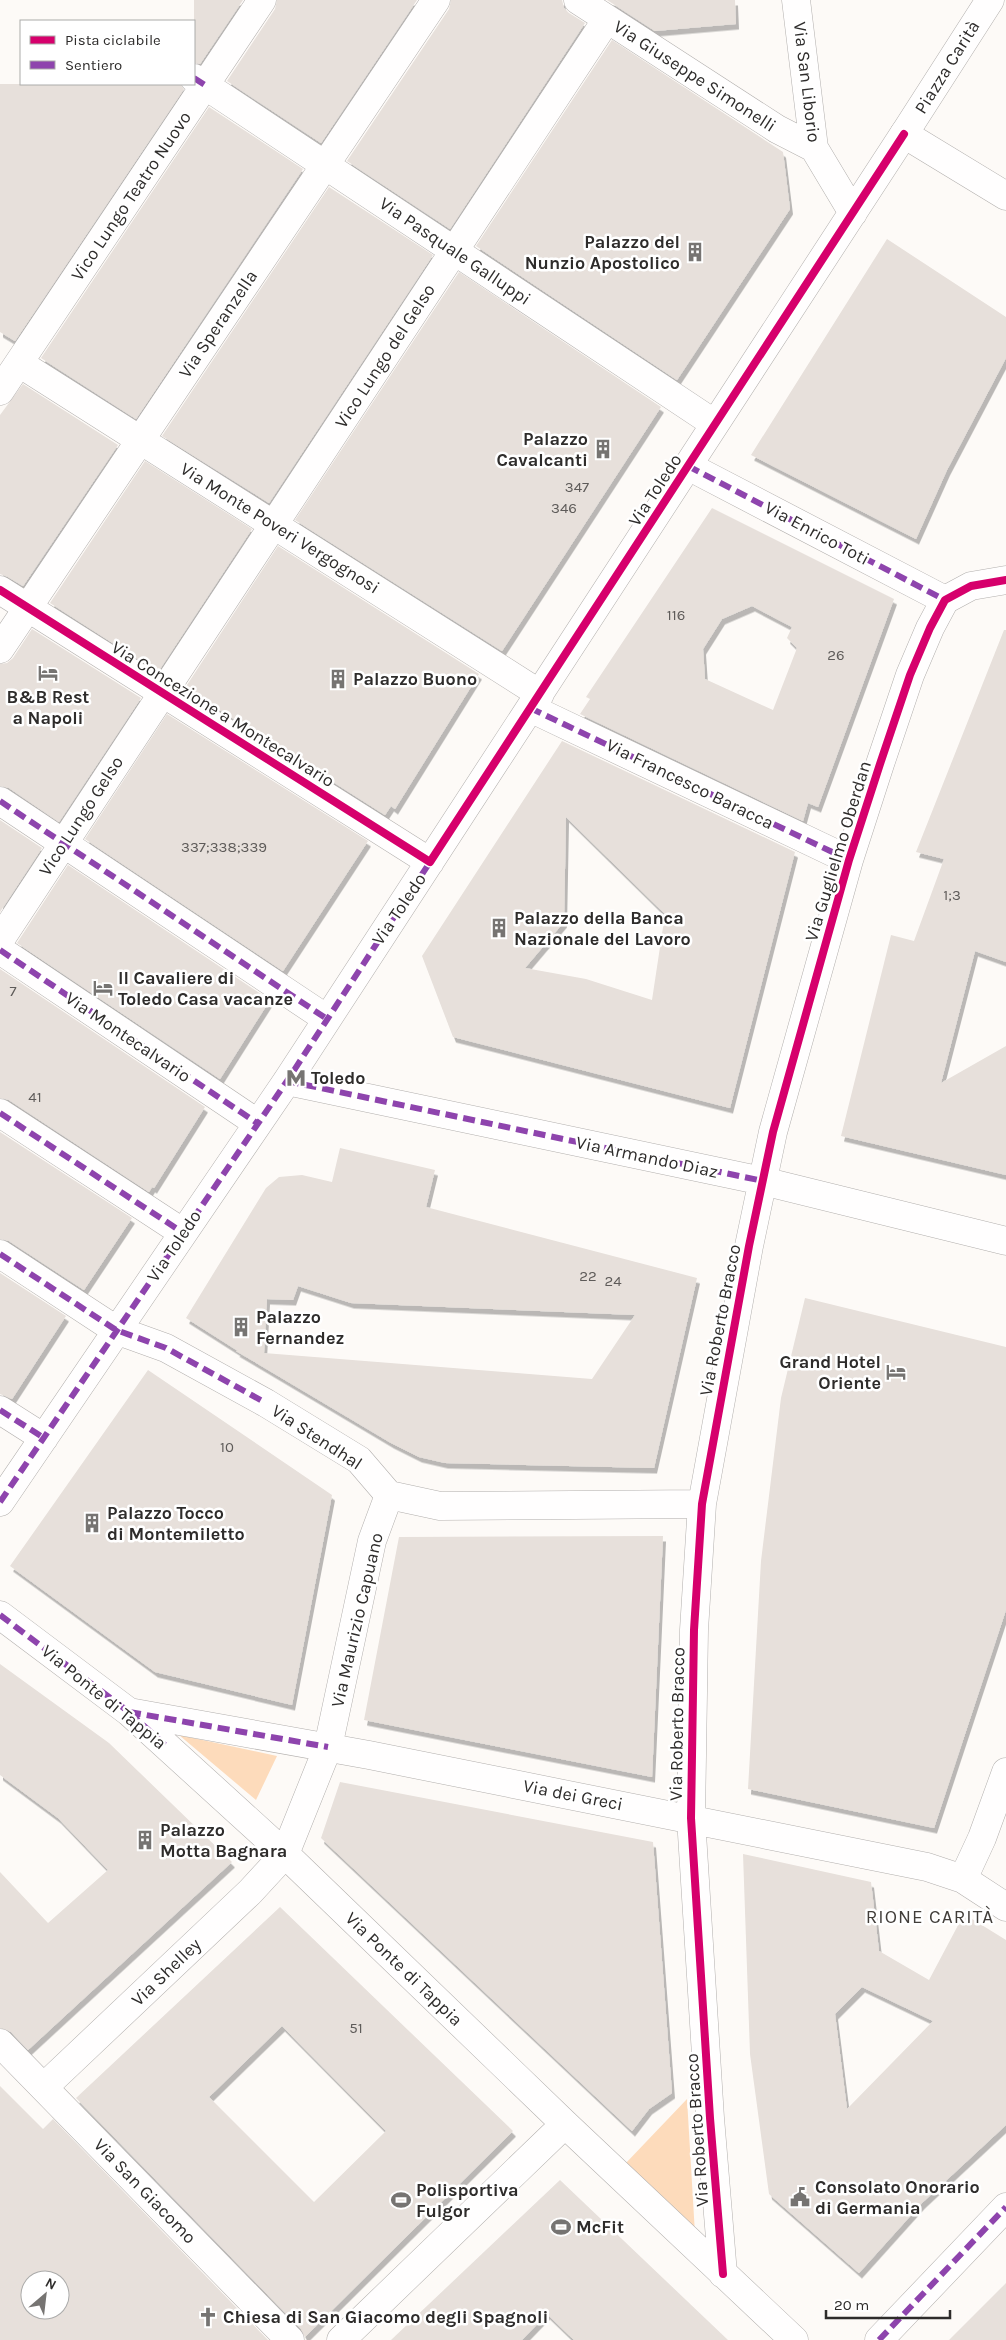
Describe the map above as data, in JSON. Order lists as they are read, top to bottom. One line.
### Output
{"streets":{"street":["Piazza Carità","Via Giuseppe Simonelli","Via San Liborio","Vico Lungo Teatro Nuovo","Via Pasquale Galluppi","Via Speranzella","Vico Lungo del Gelso","Via Toledo","Via Monte Poveri Vergognosi","Via Enrico Toti","Via Concezione a Montecalvario","Via Francesco Baracca","Vico Lungo Gelso","Via Guglielmo Oberdan","Via Montecalvario","Via Armando Diaz","Via Roberto Bracco","Via Stendhal","Via Maurizio Capuano","Via Ponte di Tappia","Via dei Greci","Via Shelley","Via San Giacomo"]},"crossings":[["Piazza Carità","Via Toledo"],["Via Giuseppe Simonelli","Via San Liborio"],["Via Giuseppe Simonelli","Vico Lungo del Gelso"],["Via San Liborio","Via Toledo"],["Vico Lungo Teatro Nuovo","Via Pasquale Galluppi"],["Vico Lungo Teatro Nuovo","Via Monte Poveri Vergognosi"],["Via Pasquale Galluppi","Via Speranzella"],["Via Pasquale Galluppi","Vico Lungo del Gelso"],["Via Pasquale Galluppi","Via Toledo"],["Via Speranzella","Via Monte Poveri Vergognosi"],["Via Speranzella","Via Concezione a Montecalvario"],["Vico Lungo del Gelso","Via Monte Poveri Vergognosi"],["Vico Lungo del Gelso","Via Concezione a Montecalvario"],["Vico Lungo del Gelso","Vico Lungo Gelso"],["Via Toledo","Via Monte Poveri Vergognosi"],["Via Toledo","Via Enrico Toti"],["Via Toledo","Via Concezione a Montecalvario"],["Via Toledo","Via Francesco Baracca"],["Via Toledo","Via Montecalvario"],["Via Toledo","Via Armando Diaz"],["Via Toledo","Via Stendhal"],["Via Monte Poveri Vergognosi","Via Francesco Baracca"],["Via Enrico Toti","Via Guglielmo Oberdan"],["Via Concezione a Montecalvario","Vico Lungo Gelso"],["Via Francesco Baracca","Via Guglielmo Oberdan"],["Via Guglielmo Oberdan","Via Armando Diaz"],["Via Guglielmo Oberdan","Via Roberto Bracco"],["Via Armando Diaz","Via Roberto Bracco"],["Via Roberto Bracco","Via Ponte di Tappia"],["Via Roberto Bracco","Via dei Greci"],["Via Stendhal","Via Maurizio Capuano"],["Via Maurizio Capuano","Via Ponte di Tappia"],["Via Maurizio Capuano","Via dei Greci"],["Via Maurizio Capuano","Via Shelley"],["Via Ponte di Tappia","Via dei Greci"],["Via Ponte di Tappia","Via Shelley"],["Via Shelley","Via San Giacomo"]],"districts":["RIONE CARITÀ"],"places":{"building":["Palazzo del Nunzio Apostolico","Palazzo Cavalcanti","Palazzo Buono","Palazzo della Banca Nazionale del Lavoro","Palazzo Fernandez","Palazzo Tocco di Montemiletto","Palazzo Motta Bagnara"],"hotel":["B&B Rest a Napoli","Il Cavaliere di Toledo Casa vacanze","Grand Hotel Oriente"],"metro station":["Toledo"],"public building":["Consolato Onorario di Germania"],"sports":["Polisportiva Fulgor","McFit"],"church":["Chiesa di San Giacomo degli Spagnoli"]},"house_numbers":["347","346","116","26","337;338;339","1;3","7","41","22","24","10","51"],"legend":["Pista ciclabile","Sentiero"],"scale_bar":"20 m","north":"top right"}
